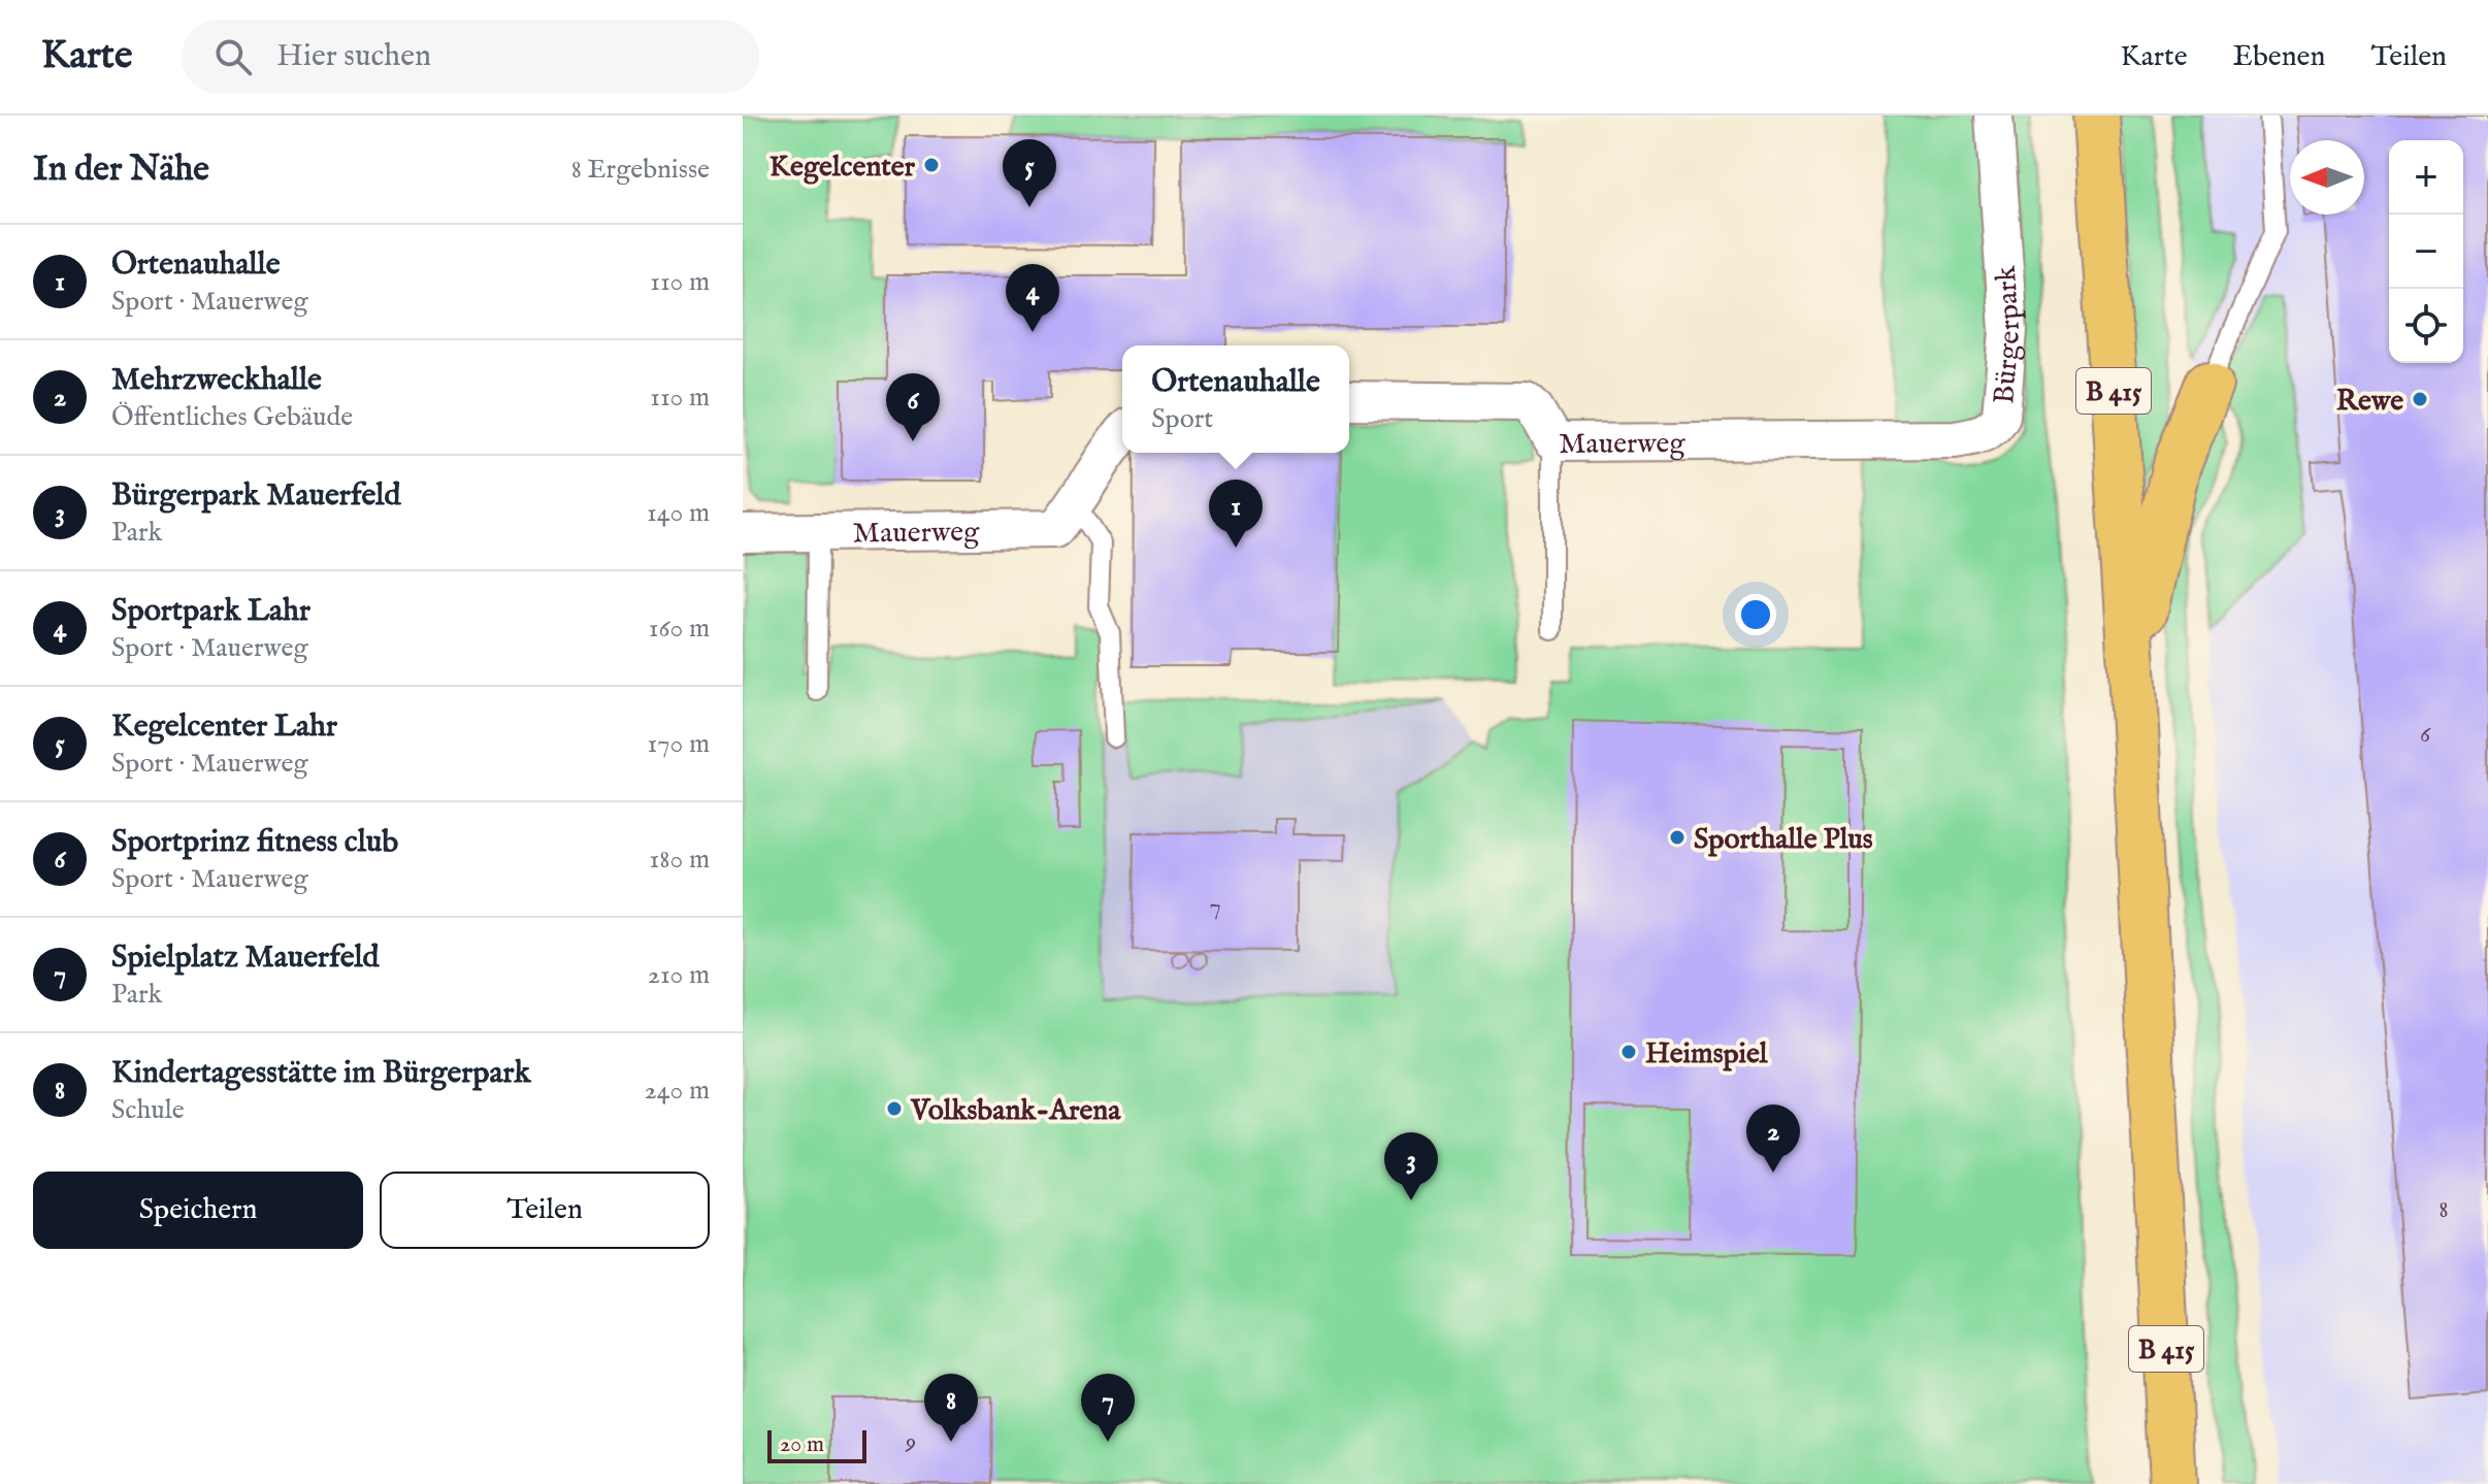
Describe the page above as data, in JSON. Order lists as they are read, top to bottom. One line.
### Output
{"streets":{"main road":["B 415"],"street":["Bürgerpark","Mauerweg"]},"crossings":[["Bürgerpark","Mauerweg"]],"places":["Kegelcenter","Rewe","Sporthalle Plus","Heimspiel","Volksbank-Arena"],"house_numbers":["6","7","8","9"],"scale_bar":"20 m","north":"left","page":{"header":"Karte","search":"Hier suchen","nav":["Karte","Ebenen","Teilen"],"heading":["In der Nähe","8 Ergebnisse"],"pins":["5","4","6","1","2","3","7","8"],"map_buttons":["+","−"],"list":[{"mark":"1","name":"Ortenauhalle","note":"Sport · Mauerweg","value":"110 m"},{"mark":"2","name":"Mehrzweckhalle","note":"Öffentliches Gebäude","value":"110 m"},{"mark":"3","name":"Bürgerpark Mauerfeld","note":"Park","value":"140 m"},{"mark":"4","name":"Sportpark Lahr","note":"Sport · Mauerweg","value":"160 m"},{"mark":"5","name":"Kegelcenter Lahr","note":"Sport · Mauerweg","value":"170 m"},{"mark":"6","name":"Sportprinz fitness club","note":"Sport · Mauerweg","value":"180 m"},{"mark":"7","name":"Spielplatz Mauerfeld","note":"Park","value":"210 m"},{"mark":"8","name":"Kindertagesstätte im Bürgerpark","note":"Schule","value":"240 m"}],"popup":["Ortenauhalle","Sport"],"buttons":["Speichern","Teilen"],"scale":"20 m"}}
